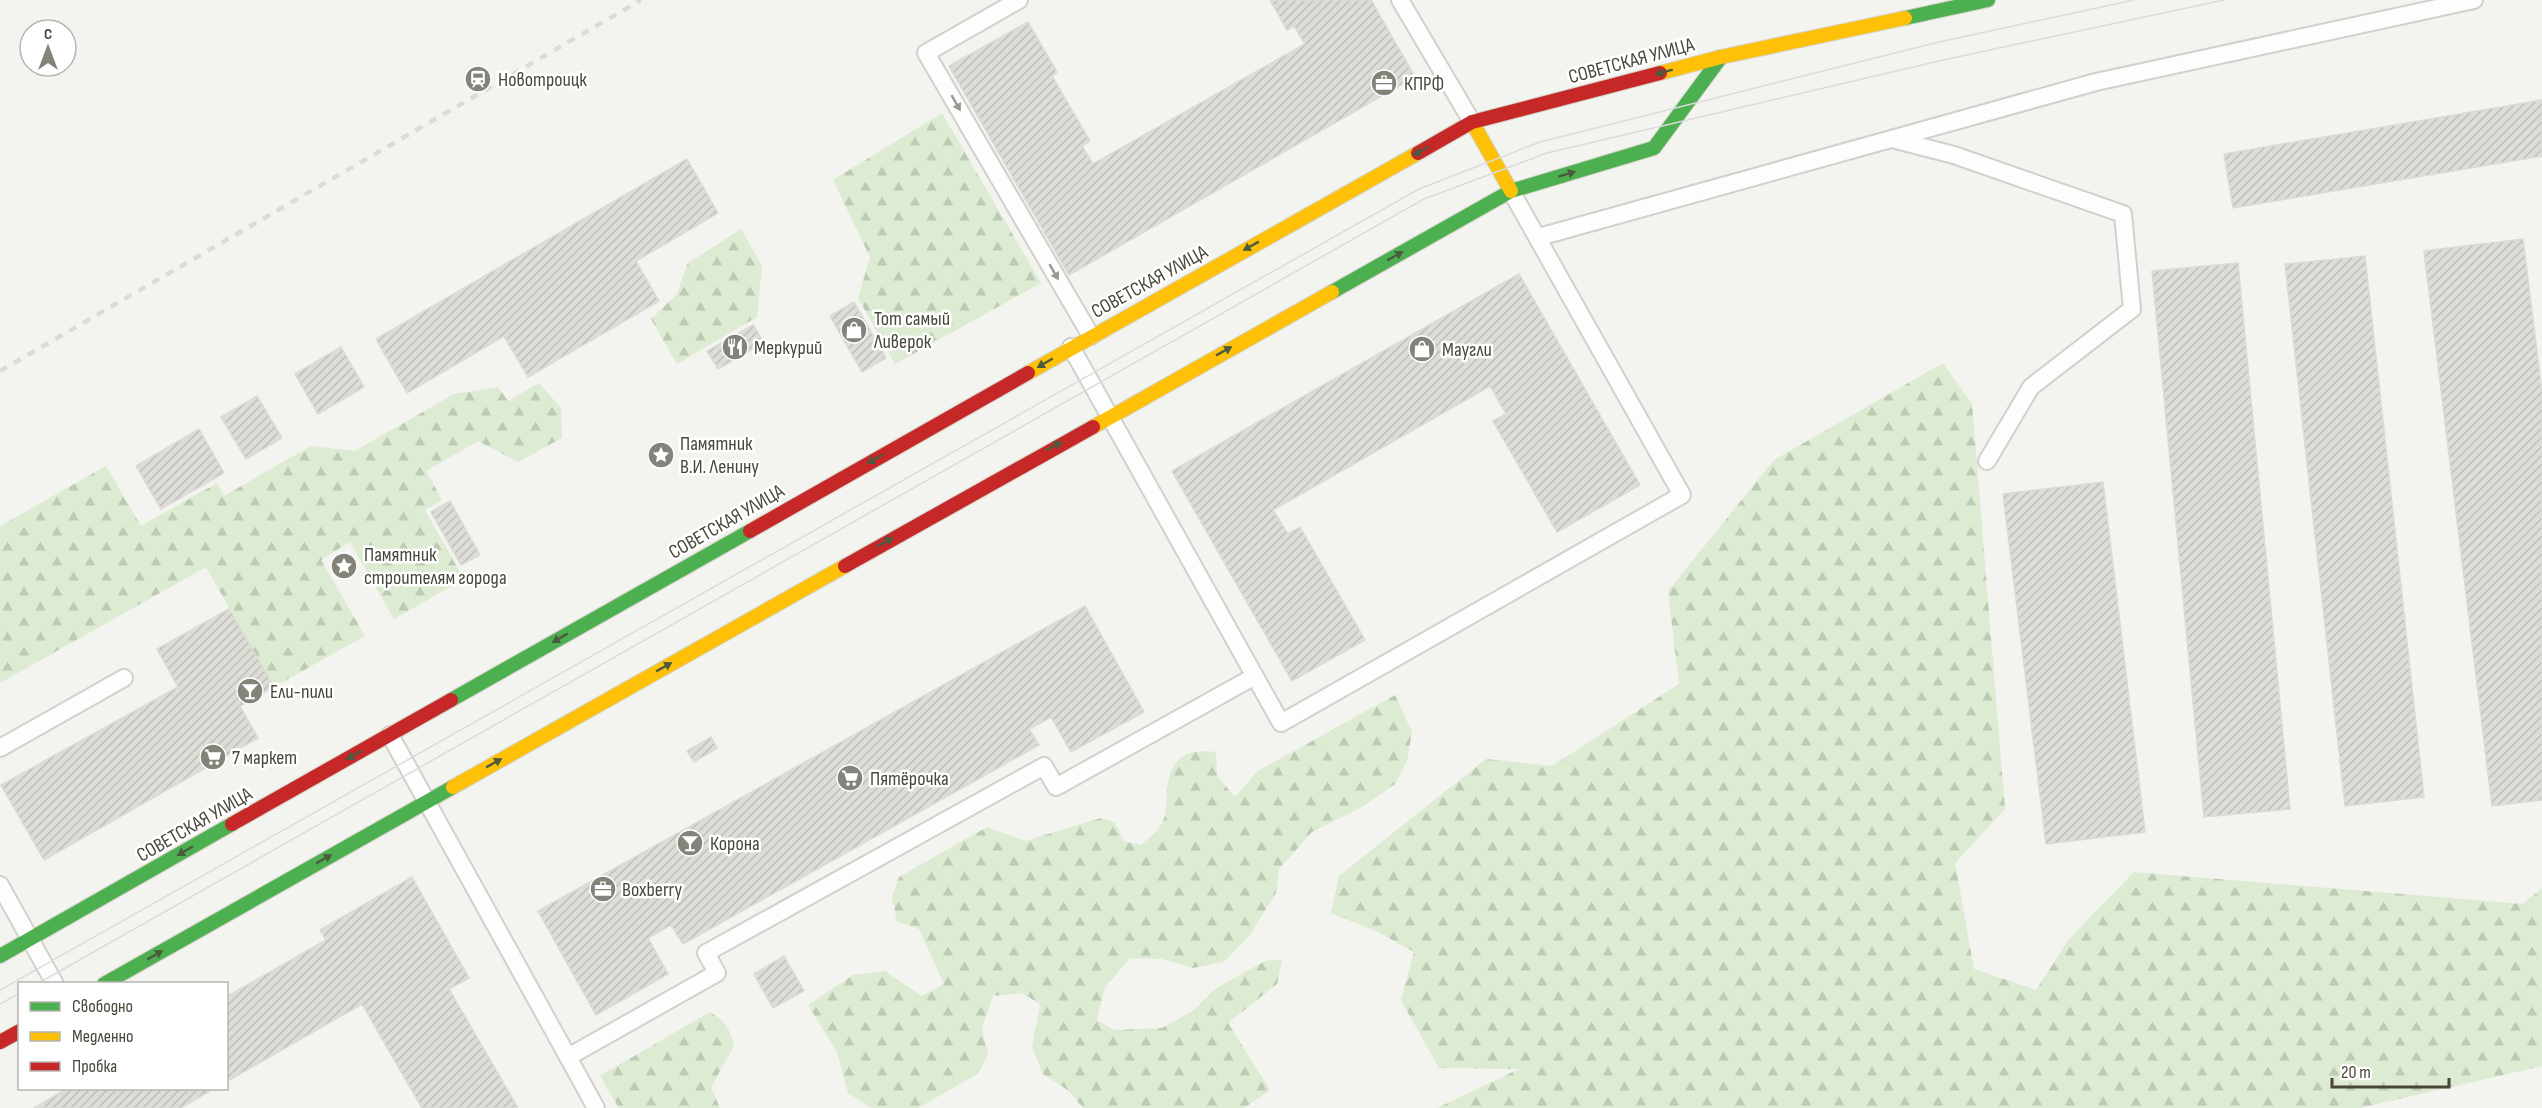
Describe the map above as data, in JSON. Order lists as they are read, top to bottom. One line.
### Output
{"streets":{"main road":["СОВЕТСКАЯ УЛИЦА"]},"places":{"station":["Новотроицк"],"office":["КПРФ","Boxberry"],"shop":["Тот самый Ливерок","Маугли"],"restaurant":["Меркурий"],"place":["Памятник В.И. Ленину","Памятник строителям города"],"bar":["Ели-пили","Корона"],"supermarket":["7 маркет","Пятёрочка"]},"legend":["Свободно","Медленно","Пробка"],"scale_bar":"20 m","north":"top"}
